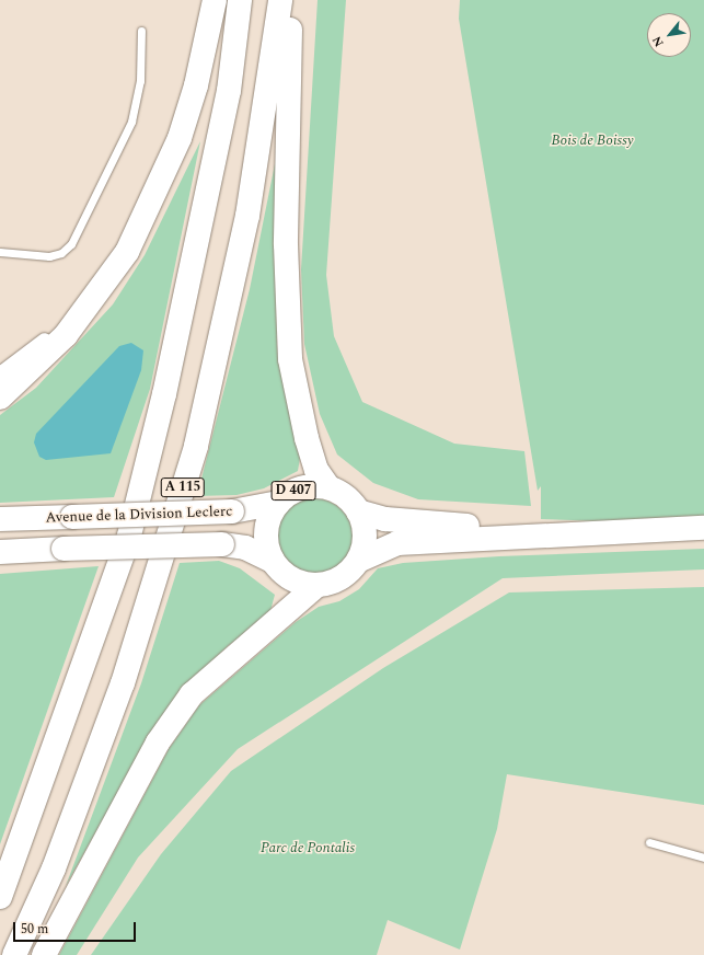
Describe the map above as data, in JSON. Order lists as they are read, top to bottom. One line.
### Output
{"streets":{"main road":["A 115","D 407","Avenue de la Division Leclerc"]},"crossings":[["D 407","Avenue de la Division Leclerc"]],"parks":["Bois de Boissy","Parc de Pontalis"],"scale_bar":"50 m","north":"bottom left"}
